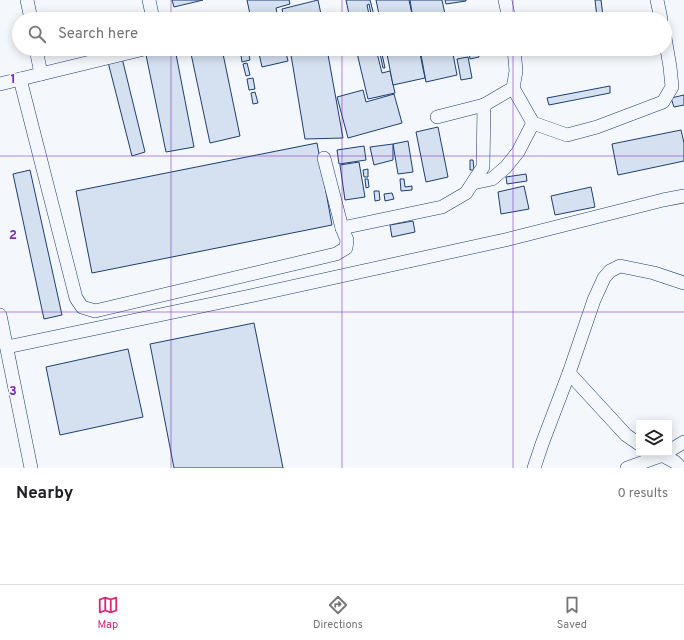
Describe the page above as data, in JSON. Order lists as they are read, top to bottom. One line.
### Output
{"page":{"search":"Search here","heading":["Nearby","0 results"],"nav":["Map","Directions","Saved"]},"grid":{"rows":["1","2","3"]}}
